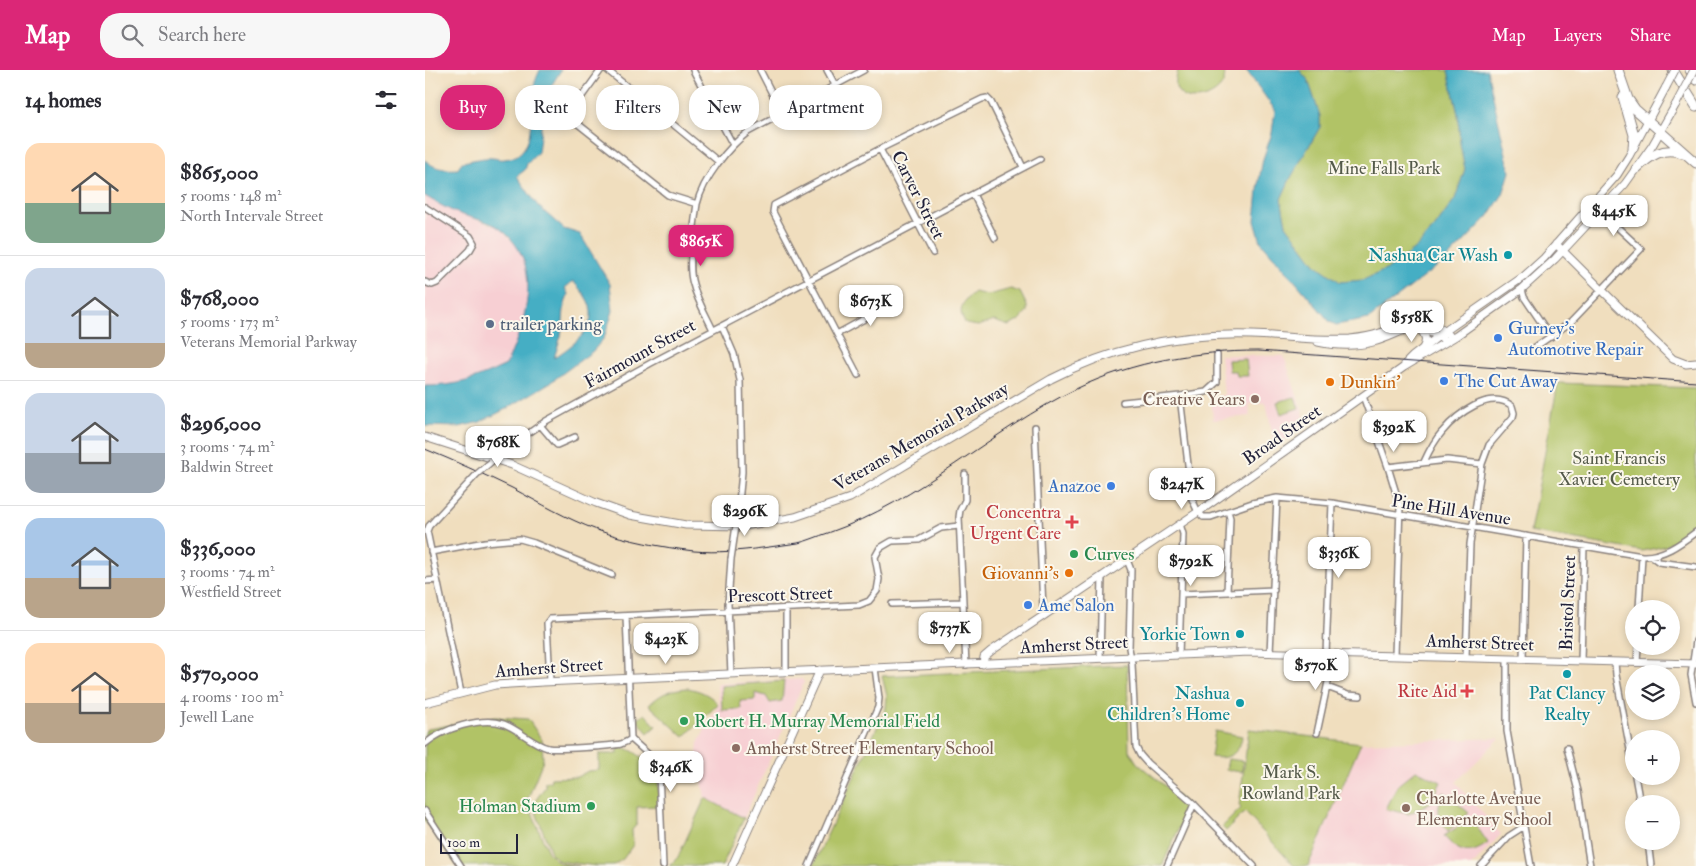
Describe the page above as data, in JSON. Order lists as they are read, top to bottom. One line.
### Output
{"streets":{"main road":["Broad Street","Veterans Memorial Parkway","Amherst Street"],"street":["Carver Street","Fairmount Street","Pine Hill Avenue","Prescott Street","Bristol Street"]},"crossings":[["Carver Street","Fairmount Street"],["Fairmount Street","Amherst Street"],["Broad Street","Veterans Memorial Parkway"],["Broad Street","Pine Hill Avenue"],["Broad Street","Amherst Street"],["Pine Hill Avenue","Bristol Street"],["Prescott Street","Amherst Street"],["Bristol Street","Amherst Street"]],"parks":["Mine Falls Park","Saint Francis Xavier Cemetery","Mark S. Rowland Park"],"places":{"other":["Nashua Car Wash","trailer parking","Gurney's Automotive Repair","The Cut Away","Dunkin'","Creative Years","Anazoe","Curves","Giovanni's","Ame Salon","Yorkie Town","Pat Clancy Realty","Nashua Children's Home","Robert H. Murray Memorial Field","Amherst Street Elementary School","Holman Stadium","Charlotte Avenue Elementary School"],"health":["Concentra Urgent Care","Rite Aid"]},"scale_bar":"100 m","page":{"header":"Map","search":"Search here","nav":["Map","Layers","Share"],"heading":"14 homes","chip":["Buy","Rent","Filters","New","Apartment"],"list":[{"name":"$865,000","note":"5 rooms · 148 m² · North Intervale Street"},{"name":"$768,000","note":"5 rooms · 173 m² · Veterans Memorial Parkway"},{"name":"$296,000","note":"3 rooms · 74 m² · Baldwin Street"},{"name":"$336,000","note":"3 rooms · 74 m² · Westfield Street"},{"name":"$570,000","note":"4 rooms · 100 m² · Jewell Lane"}],"price":["$445K","$865K","$673K","$558K","$392K","$768K","$247K","$296K","$336K","$792K","$737K","$423K","$570K","$346K"],"map_buttons":["+","−"],"scale":"100 m"}}
